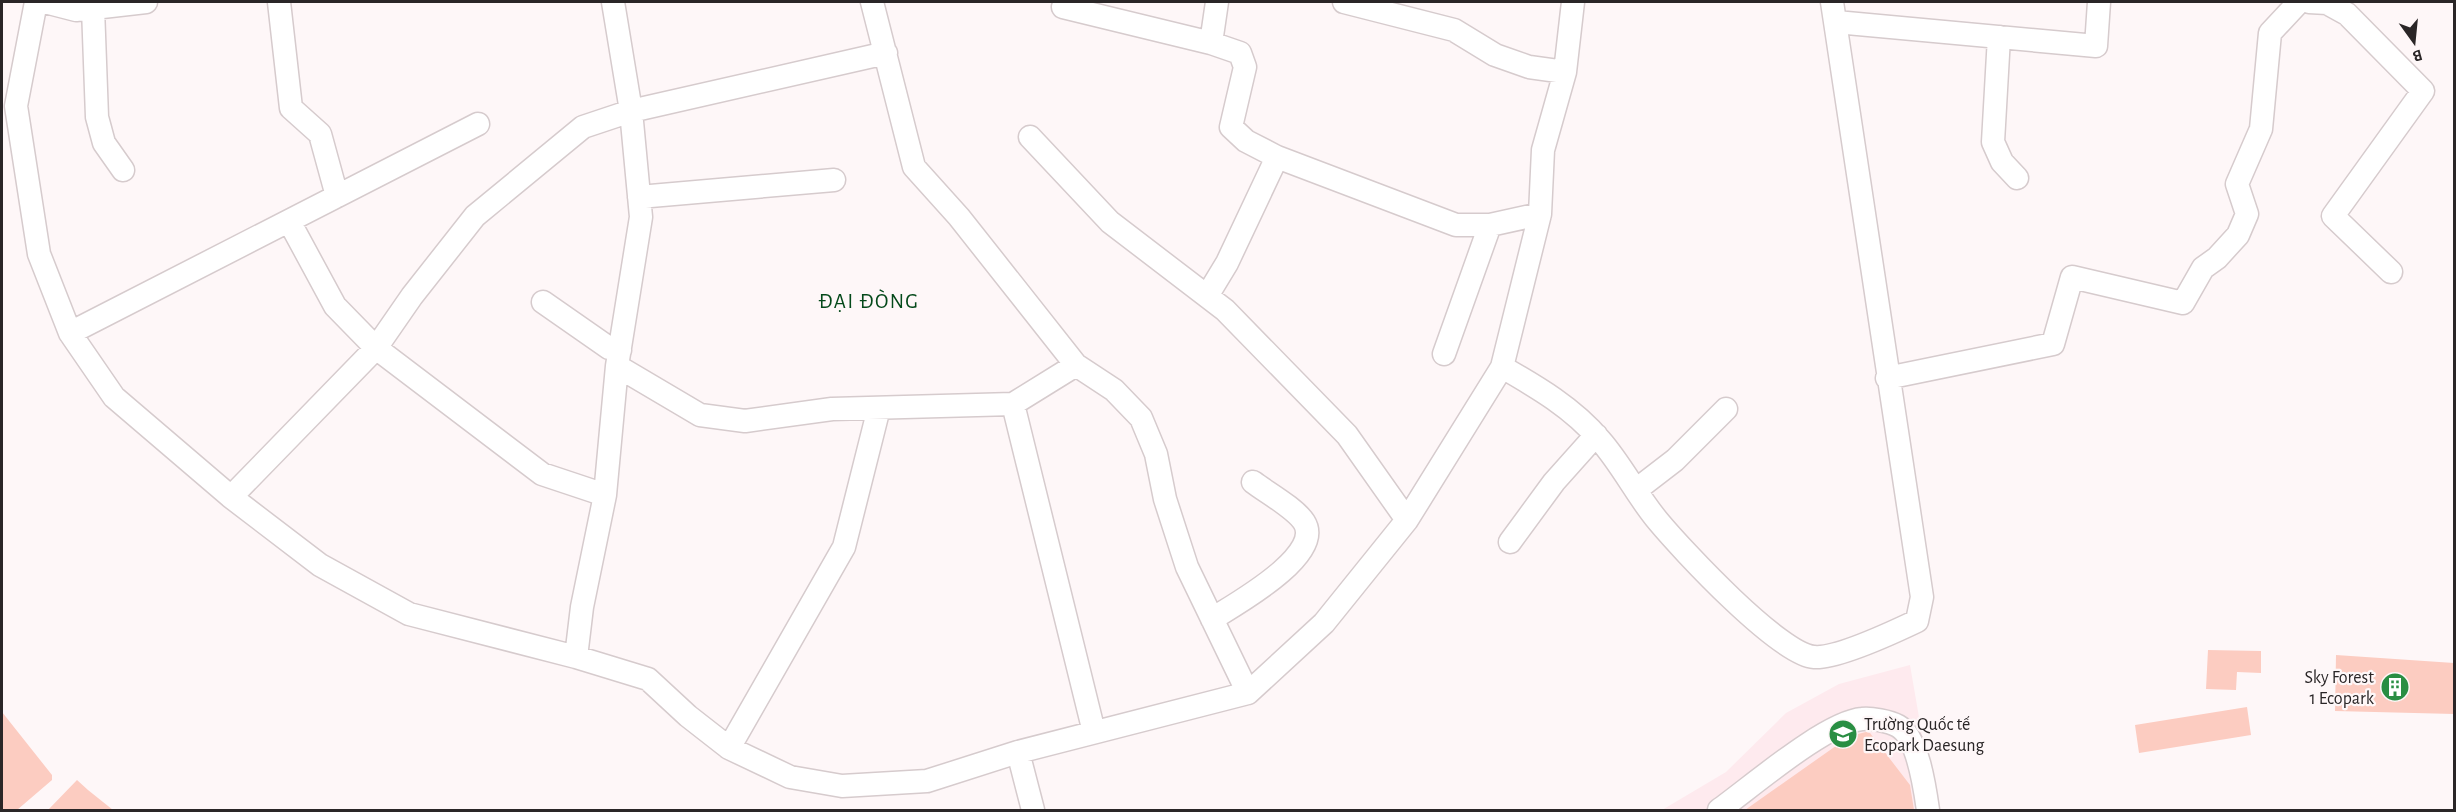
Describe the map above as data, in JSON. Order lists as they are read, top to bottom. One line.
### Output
{"districts":["ĐẠI ĐÒNG"],"places":{"building":["Sky Forest 1 Ecopark"],"school or university":["Trường Quốc tế Ecopark Daesung"]},"north":"bottom"}
